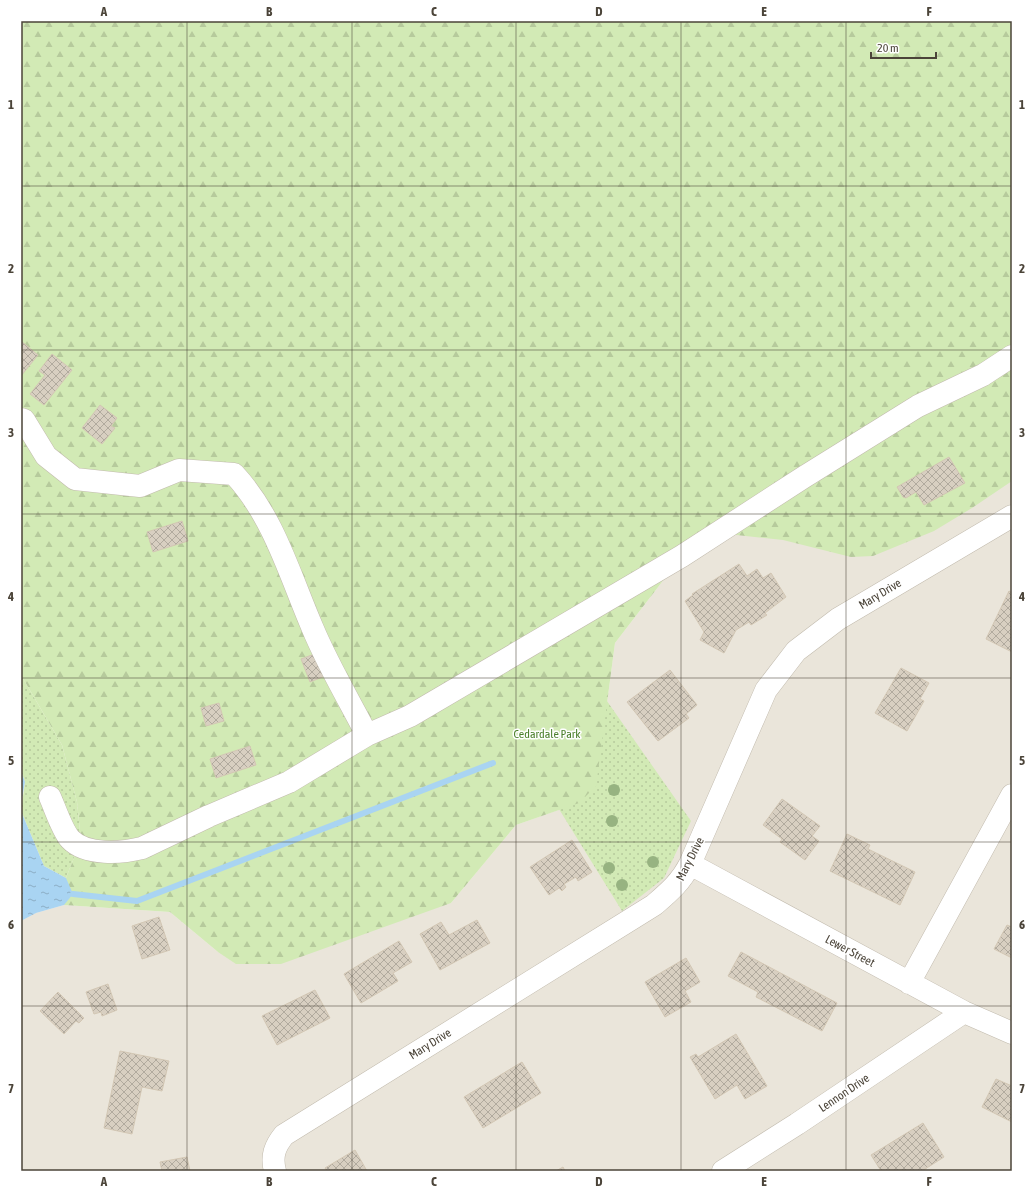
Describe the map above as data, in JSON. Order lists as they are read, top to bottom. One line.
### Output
{"streets":{"street":["Mary Drive","Lewer Street","Lennon Drive"]},"crossings":[["Mary Drive","Lewer Street"],["Lewer Street","Lennon Drive"]],"parks":["Cedardale Park"],"scale_bar":"20 m","grid":{"columns":["A","B","C","D","E","F"],"rows":["1","2","3","4","5","6","7"]}}
